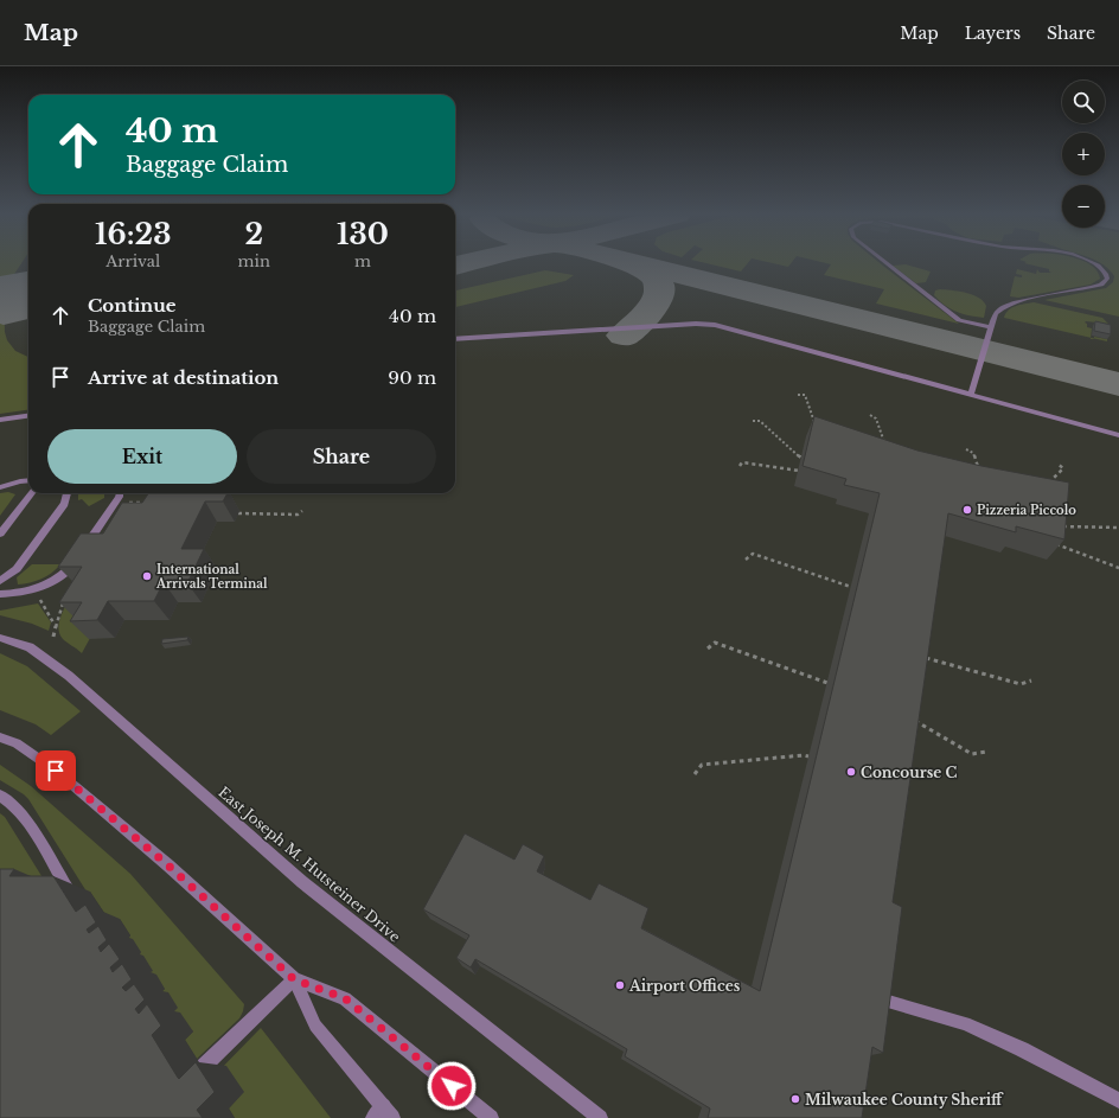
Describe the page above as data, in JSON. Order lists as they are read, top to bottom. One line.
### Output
{"streets":{"street":["East Joseph M. Hutsteiner Drive"]},"places":["Pizzeria Piccolo","International Arrivals Terminal","Concourse C","Airport Offices","Milwaukee County Sheriff"],"page":{"header":"Map","nav":["Map","Layers","Share"],"map_buttons":["+","−"],"turn":["40 m","Baggage Claim"],"eta":["16:23","Arrival","2","min","130","m"],"list":[{"name":"Continue","note":"Baggage Claim","value":"40 m"},{"name":"Arrive at destination","value":"90 m"}],"buttons":["Exit","Share"]}}
